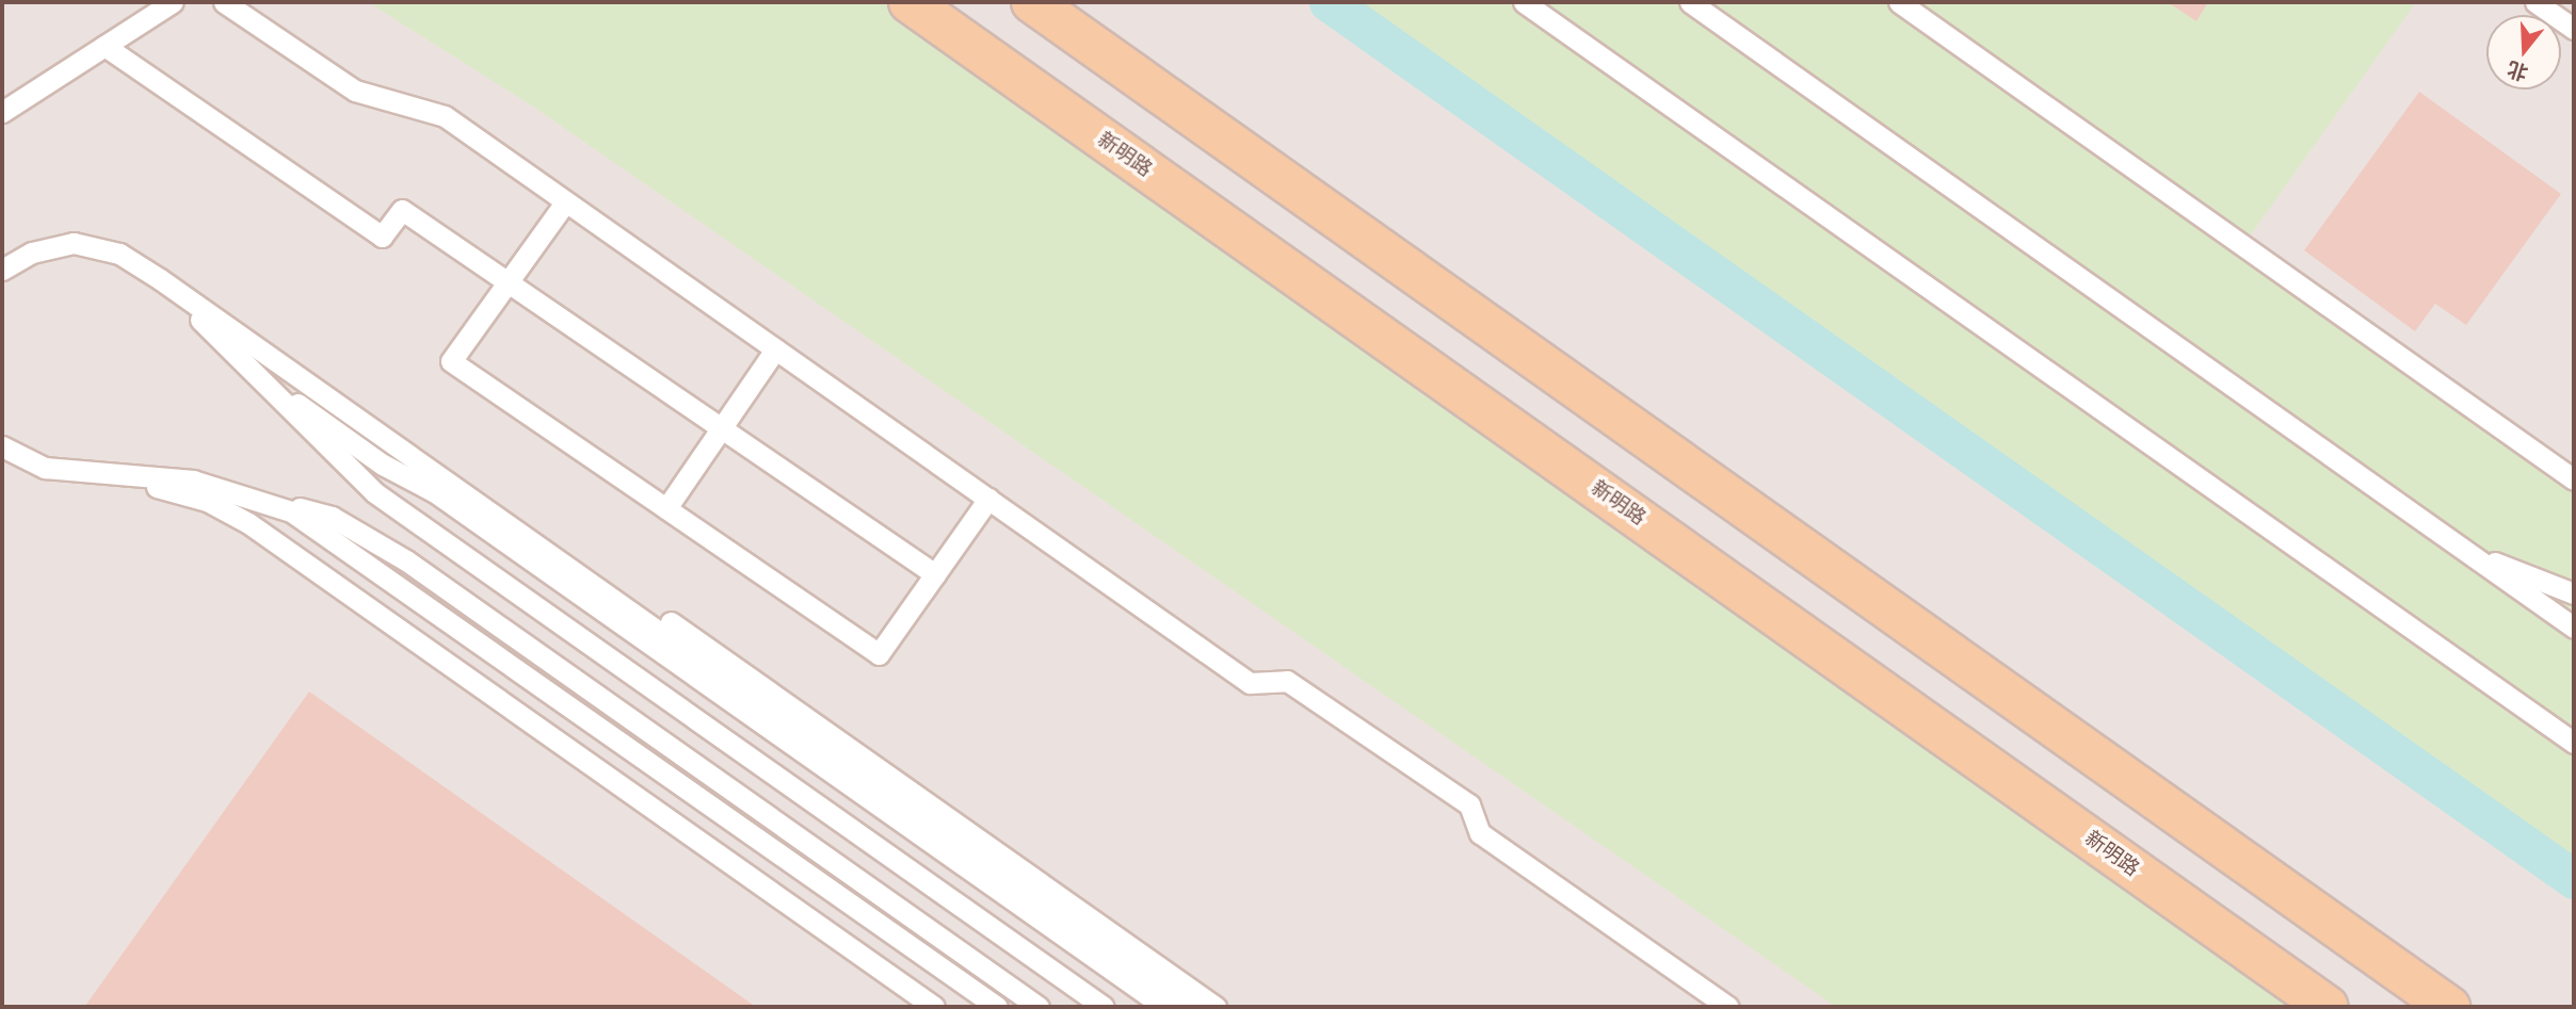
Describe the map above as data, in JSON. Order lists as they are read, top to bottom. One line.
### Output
{"streets":{"main road":["新明路"]},"north":"bottom"}
